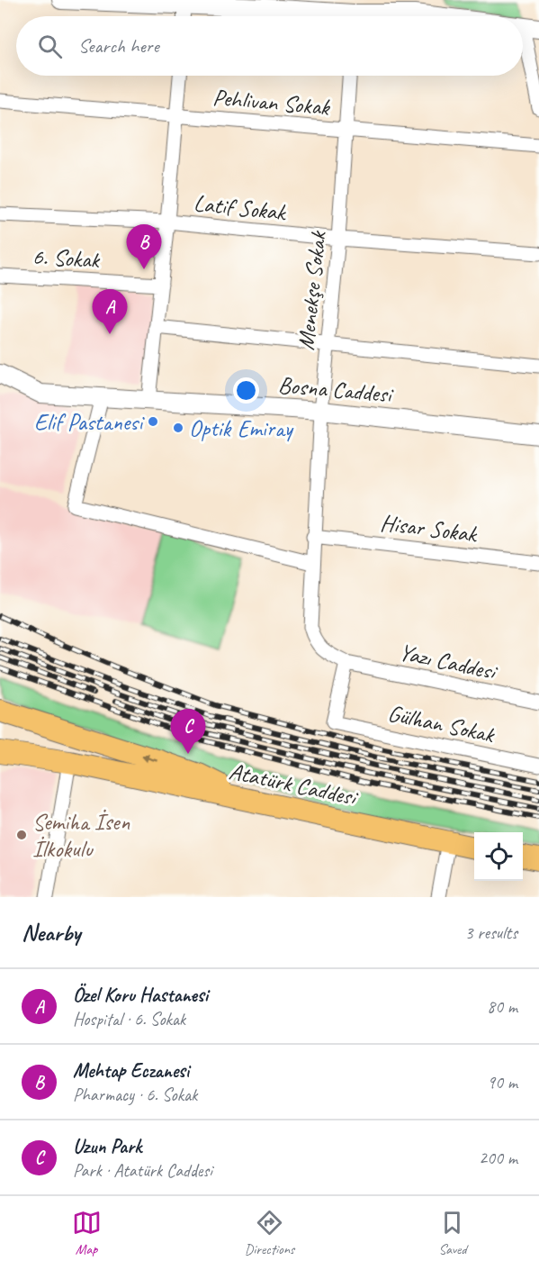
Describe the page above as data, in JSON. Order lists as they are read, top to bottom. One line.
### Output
{"streets":{"main road":["Atatürk Caddesi"],"street":["Pehlivan Sokak","Latif Sokak","6. Sokak","Menekşe Sokak","Bosna Caddesi","Hisar Sokak","Yazı Caddesi","Gülhan Sokak"]},"crossings":[["Pehlivan Sokak","Menekşe Sokak"],["Latif Sokak","Menekşe Sokak"],["Menekşe Sokak","Bosna Caddesi"],["Menekşe Sokak","Hisar Sokak"],["Menekşe Sokak","Yazı Caddesi"],["Menekşe Sokak","Gülhan Sokak"],["Yazı Caddesi","Gülhan Sokak"]],"places":["Elif Pastanesi","Optik Emiray","Semiha İsen İlkokulu"],"page":{"search":"Search here","pins":["B","A","C"],"heading":["Nearby","3 results"],"list":[{"mark":"A","name":"Özel Koru Hastanesi","note":"Hospital · 6. Sokak","value":"80 m"},{"mark":"B","name":"Mehtap Eczanesi","note":"Pharmacy · 6. Sokak","value":"90 m"},{"mark":"C","name":"Uzun Park","note":"Park · Atatürk Caddesi","value":"200 m"}],"nav":["Map","Directions","Saved"]}}
